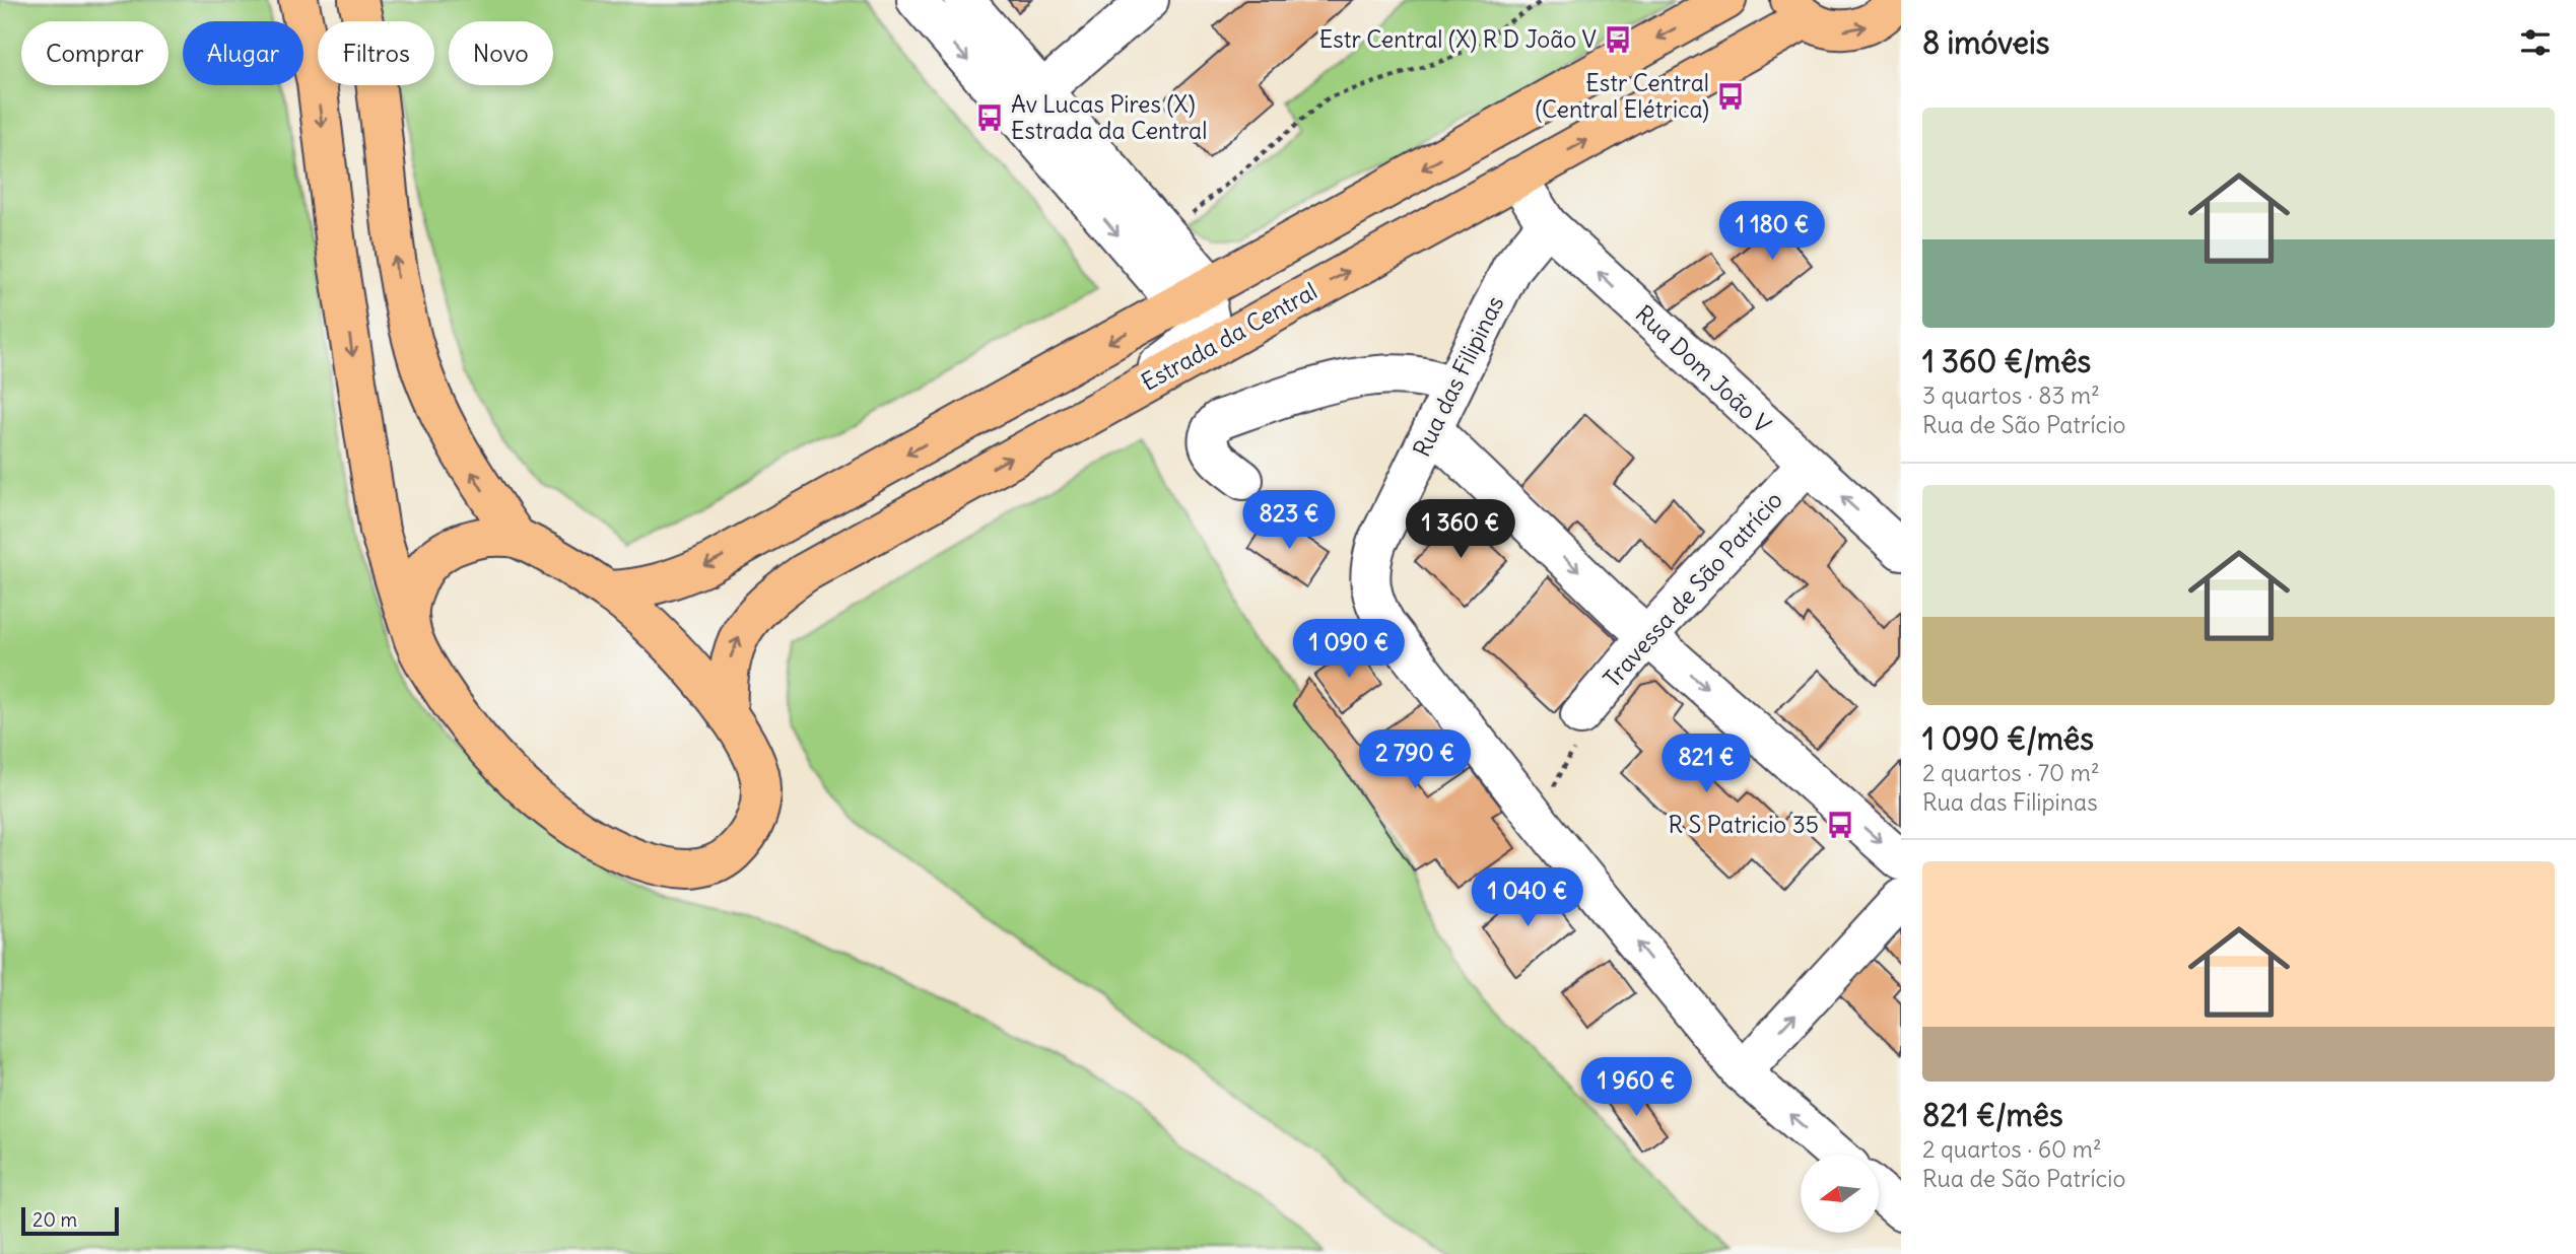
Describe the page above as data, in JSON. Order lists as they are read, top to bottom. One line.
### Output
{"streets":{"main road":["Estrada da Central"],"street":["Rua Dom João V","Rua das Filipinas","Travessa de São Patrício"]},"crossings":[["Estrada da Central","Rua Dom João V"],["Rua Dom João V","Rua das Filipinas"],["Rua Dom João V","Travessa de São Patrício"]],"places":{"bus stop":["Estr Central (X) R D João V","Estr Central (Central Elétrica)","Av Lucas Pires (X) Estrada da Central","R S Patricio 35"]},"scale_bar":"20 m","north":"left","page":{"heading":"8 imóveis","chip":["Comprar","Alugar","Filtros","Novo"],"list":[{"name":"1 360 €/mês","note":"3 quartos · 83 m² · Rua de São Patrício"},{"name":"1 090 €/mês","note":"2 quartos · 70 m² · Rua das Filipinas"},{"name":"821 €/mês","note":"2 quartos · 60 m² · Rua de São Patrício"}],"price":["1 180 €","823 €","1 360 €","1 090 €","2 790 €","821 €","1 040 €","1 960 €"],"scale":"20 m"}}
